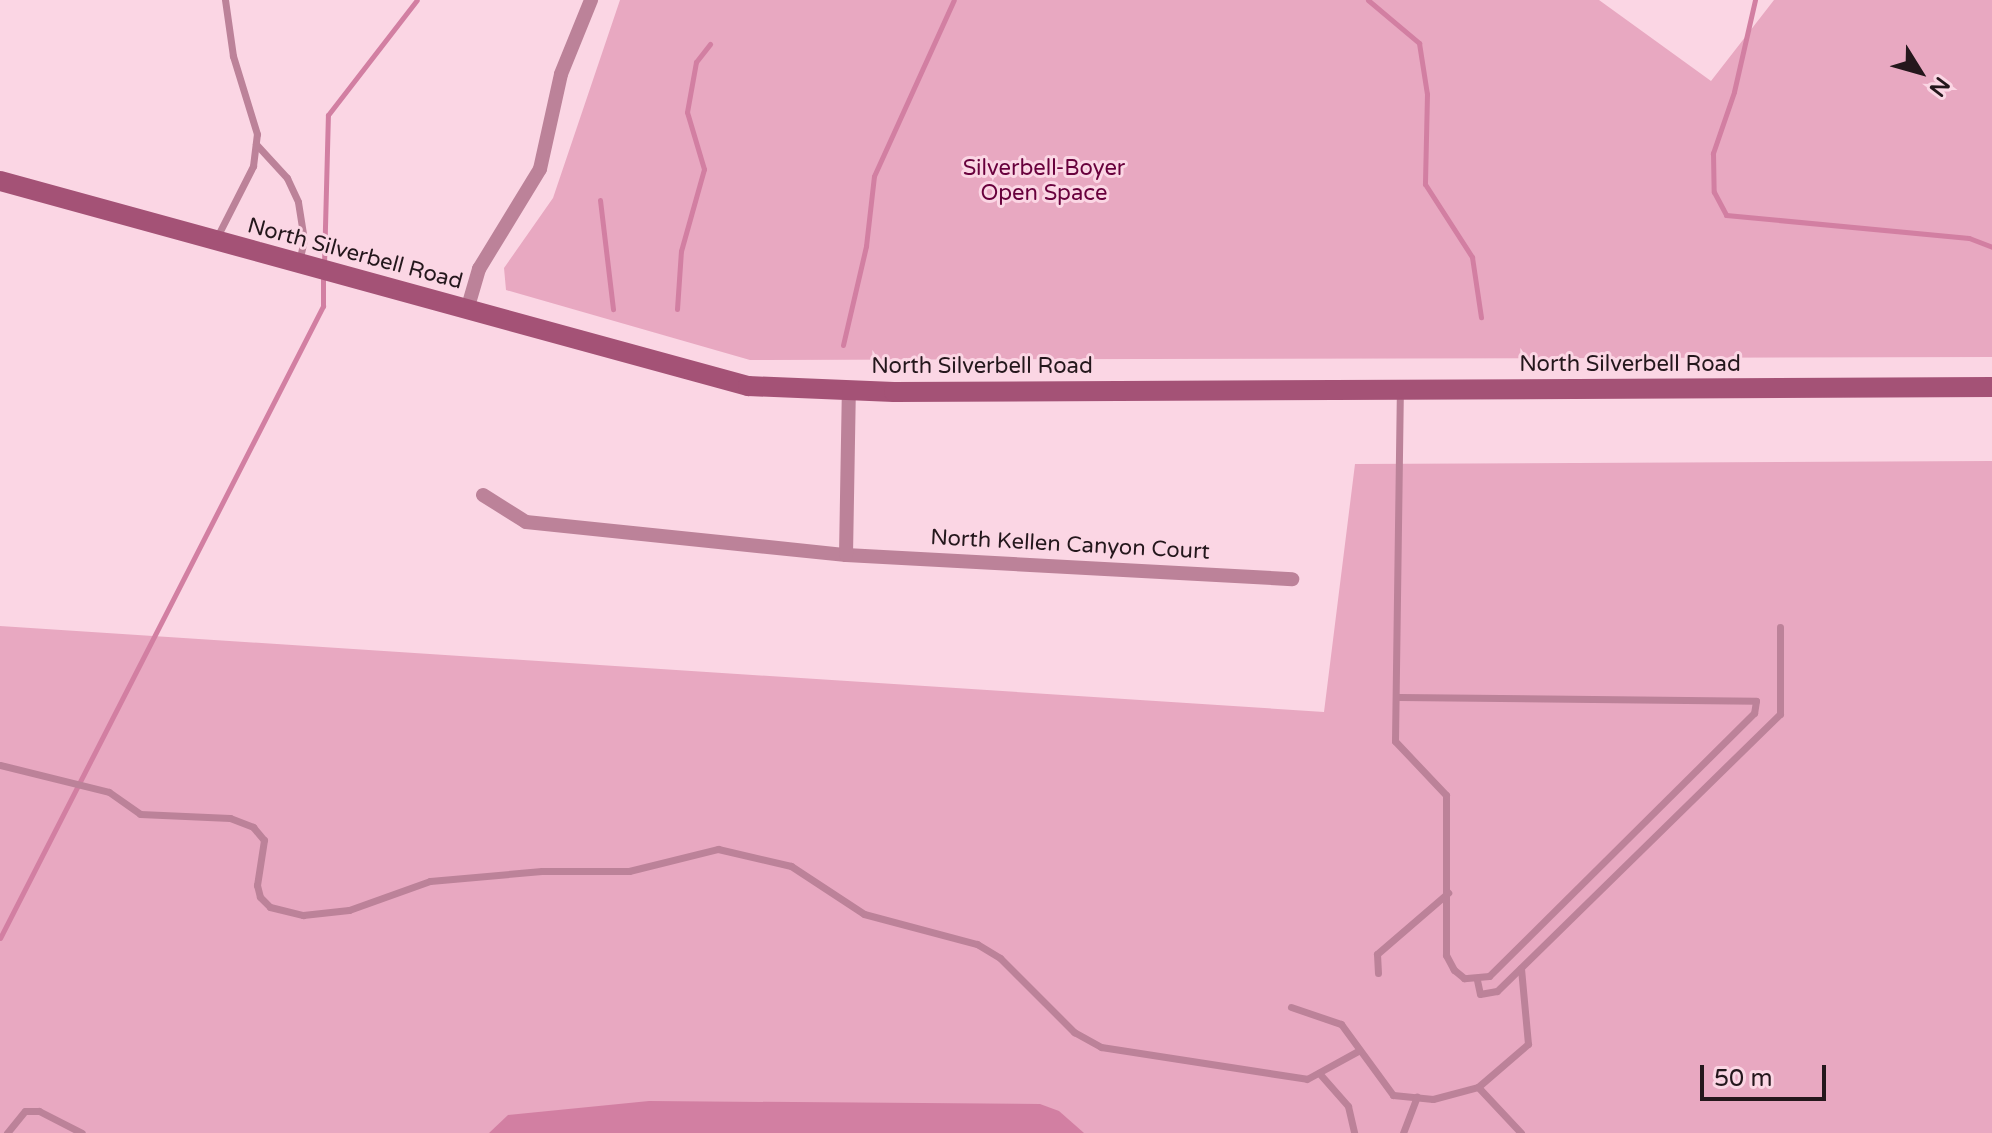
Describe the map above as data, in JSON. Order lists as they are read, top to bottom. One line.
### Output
{"streets":{"main road":["North Silverbell Road"],"street":["North Kellen Canyon Court"]},"parks":["Silverbell-Boyer Open Space"],"scale_bar":"50 m","north":"bottom right"}
